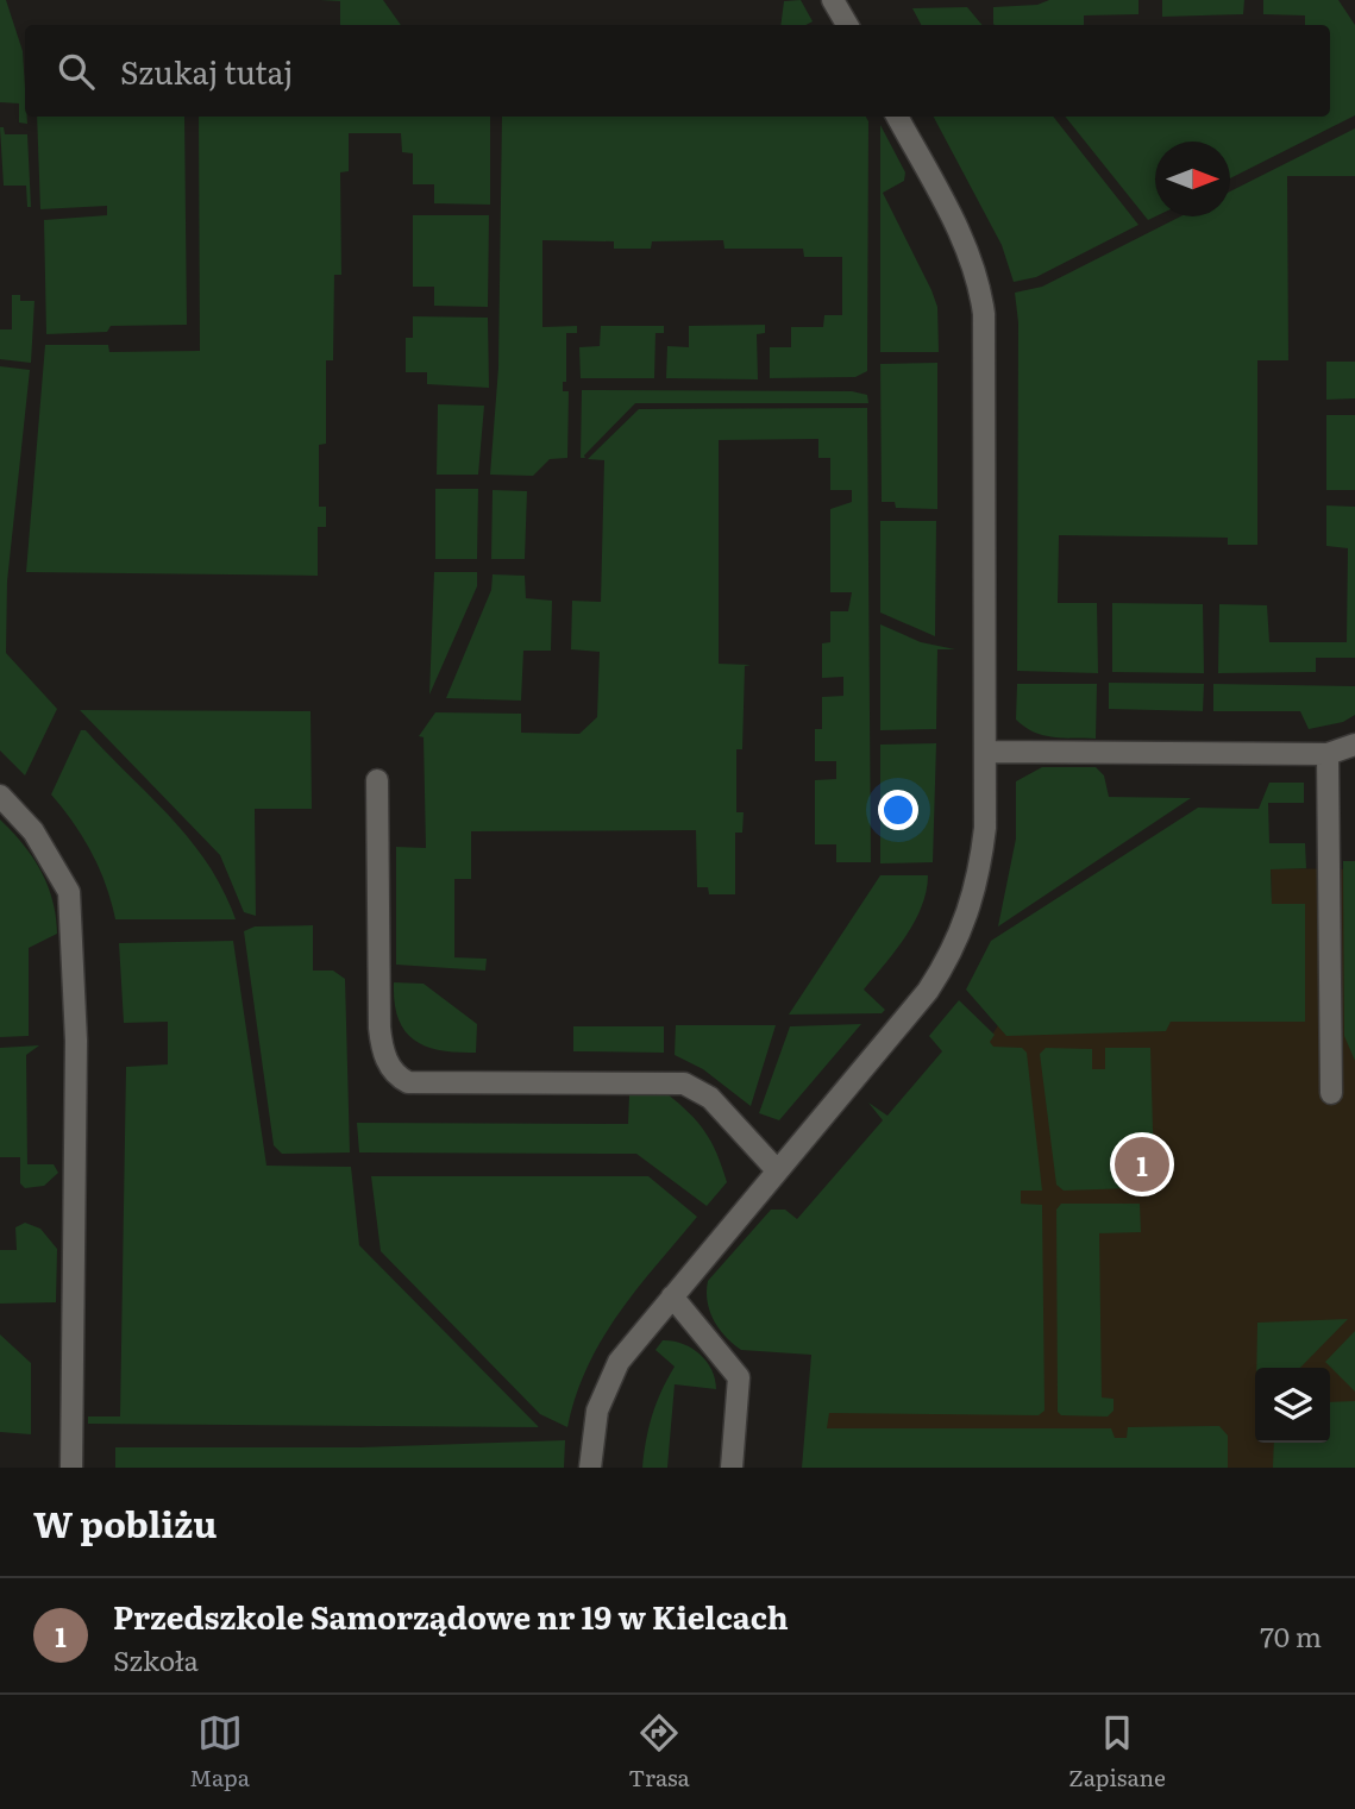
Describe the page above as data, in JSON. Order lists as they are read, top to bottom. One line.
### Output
{"north":"right","page":{"search":"Szukaj tutaj","pins":"1","heading":"W pobliżu","list":[{"mark":"1","name":"Przedszkole Samorządowe nr 19 w Kielcach","note":"Szkoła","value":"70 m"}],"nav":["Mapa","Trasa","Zapisane"]}}
